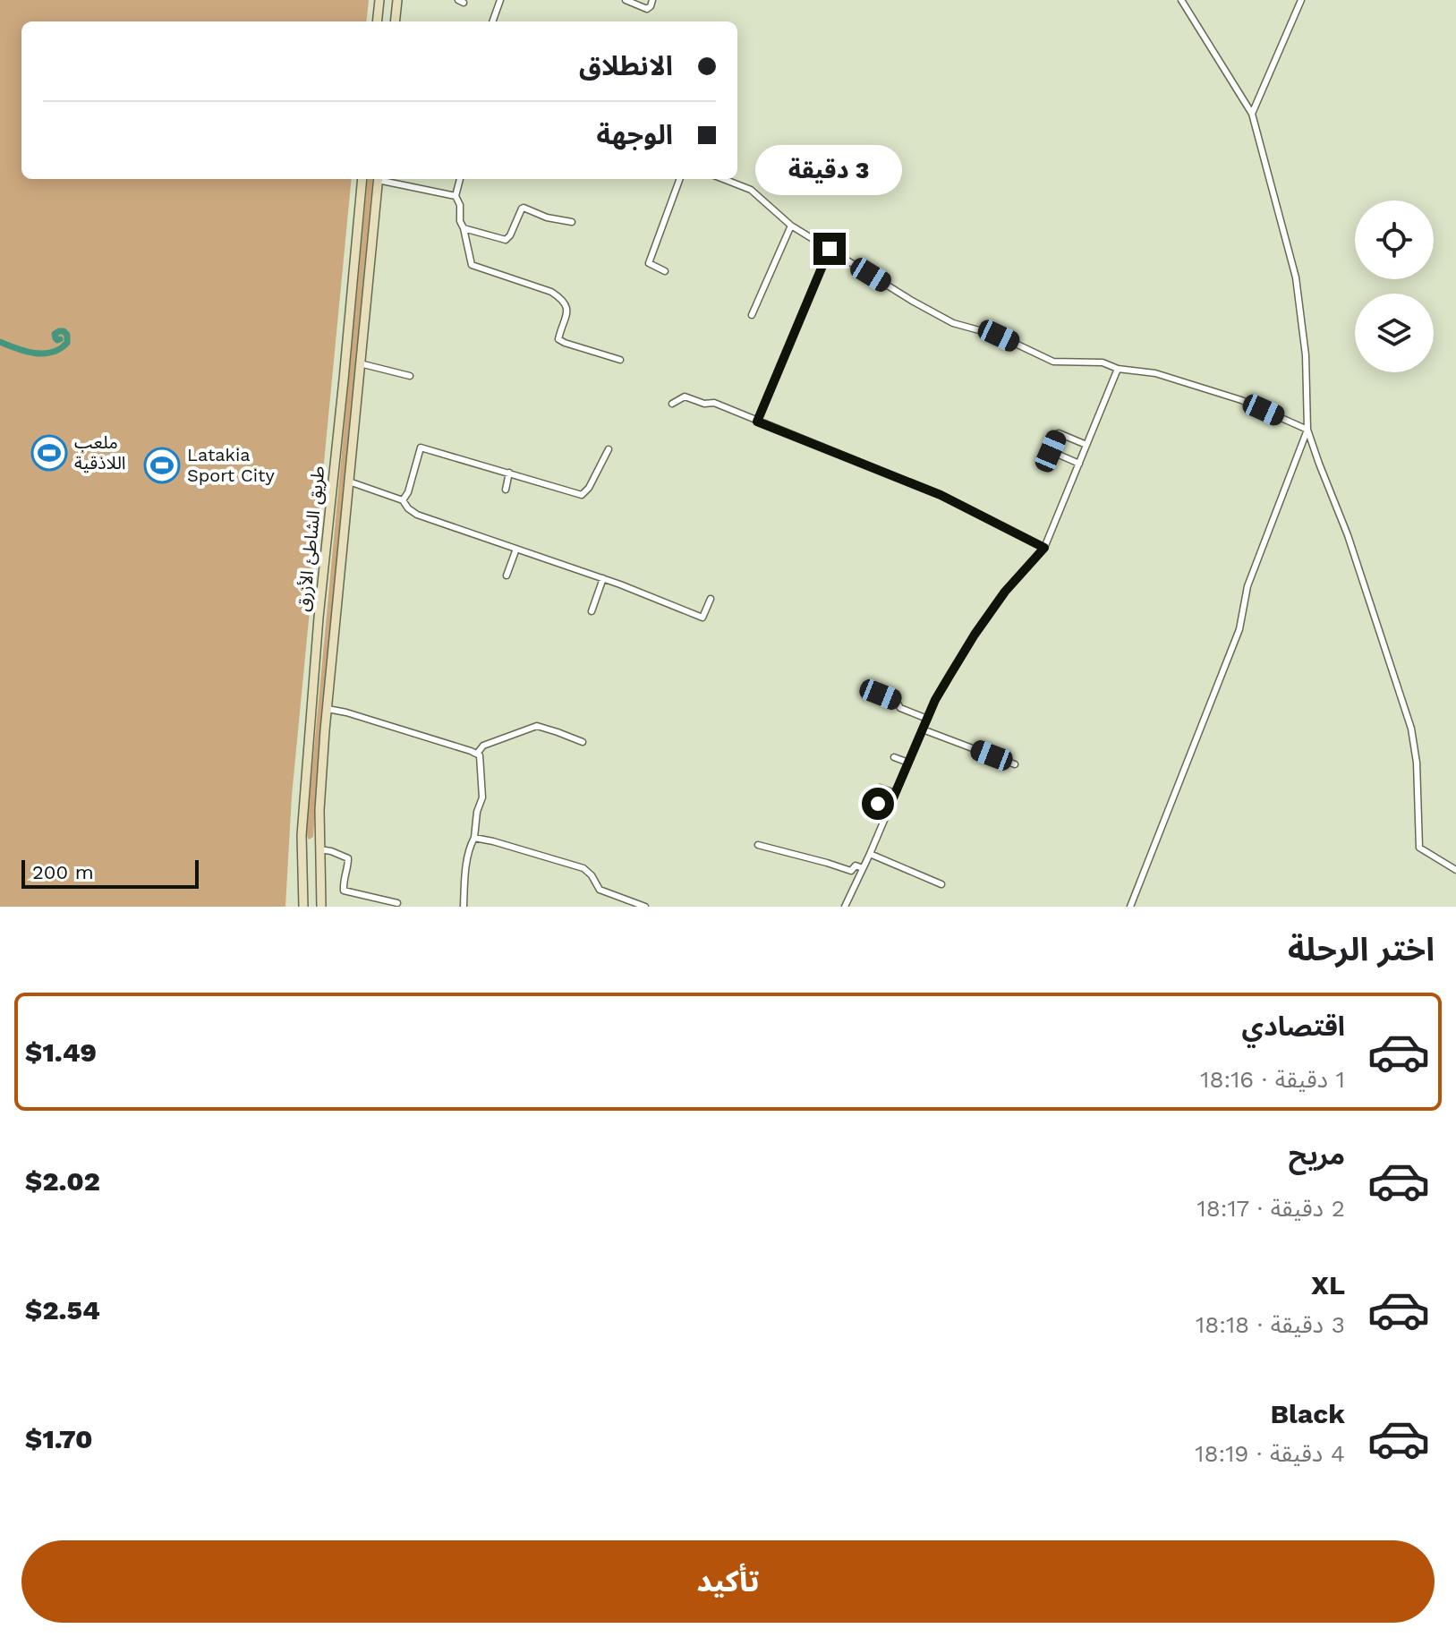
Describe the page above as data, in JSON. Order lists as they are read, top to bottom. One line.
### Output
{"streets":{"main road":["طريق الشاطئ الأزرق"]},"places":{"sports":["ملعب اللاذقية","Latakia Sport City"]},"scale_bar":"200 m","page":{"banner":["الانطلاق","الوجهة"],"bubble":"3 دقيقة","scale":"200 m","heading":"اختر الرحلة","list":[{"name":"اقتصادي","note":"1 دقيقة · 18:16","value":"$1.49"},{"name":"مريح","note":"2 دقيقة · 18:17","value":"$2.02"},{"name":"XL","note":"3 دقيقة · 18:18","value":"$2.54"},{"name":"Black","note":"4 دقيقة · 18:19","value":"$1.70"}],"buttons":"تأكيد"}}
